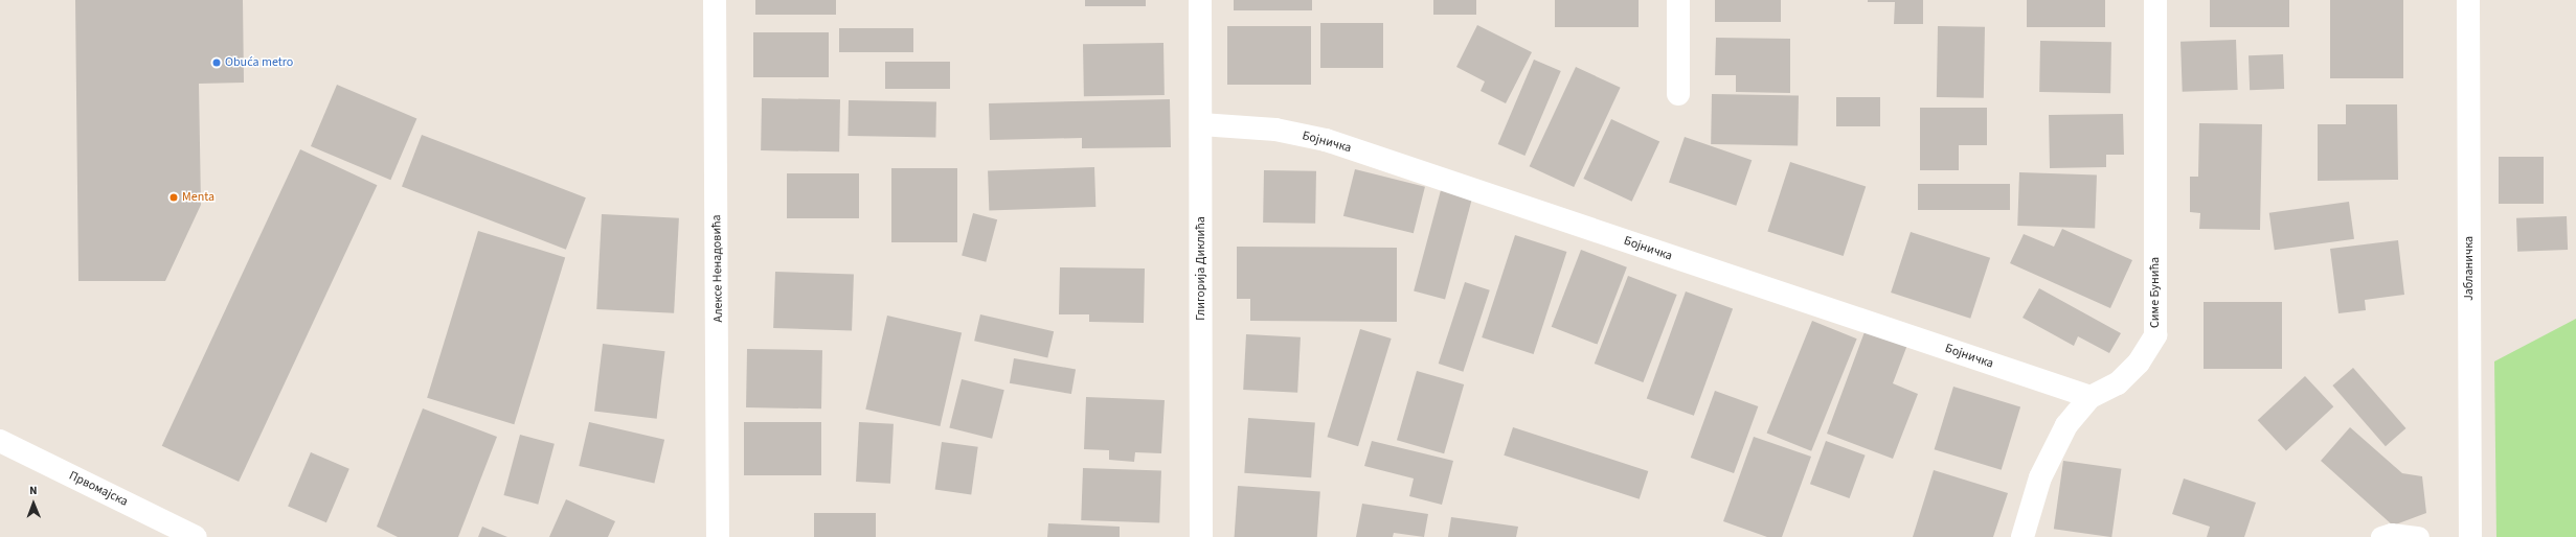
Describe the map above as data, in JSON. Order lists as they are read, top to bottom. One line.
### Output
{"streets":{"street":["Бојничка","Алексе Ненадовића","Глигорија Диклића","Јабланичка","Симе Бунића","Првомајска"]},"crossings":[["Бојничка","Глигорија Диклића"],["Бојничка","Симе Бунића"]],"places":["Obuća metro","Menta"],"north":"top"}
